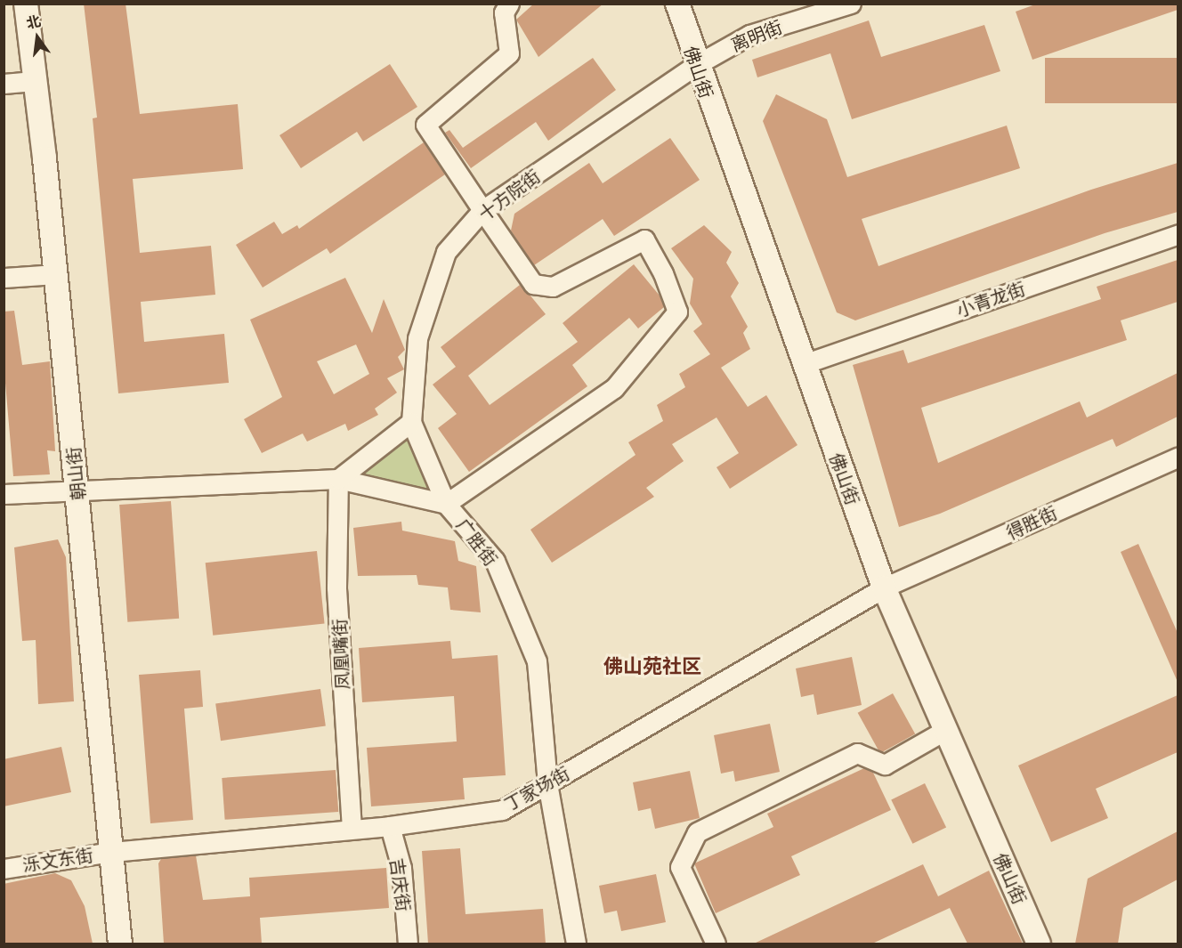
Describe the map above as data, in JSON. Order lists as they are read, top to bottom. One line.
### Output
{"streets":{"street":["离明街","佛山街","十方院街","小青龙街","朝山街","得胜街","广胜街","凤凰嘴街","丁家场街","泺文东街","吉庆街"]},"crossings":[["离明街","佛山街"],["离明街","十方院街"],["佛山街","十方院街"],["佛山街","小青龙街"],["佛山街","得胜街"],["佛山街","丁家场街"],["十方院街","广胜街"],["朝山街","广胜街"],["朝山街","丁家场街"],["朝山街","泺文东街"],["得胜街","丁家场街"],["广胜街","凤凰嘴街"],["广胜街","丁家场街"],["凤凰嘴街","丁家场街"],["丁家场街","泺文东街"],["丁家场街","吉庆街"]],"districts":["佛山苑社区"],"north":"top"}
